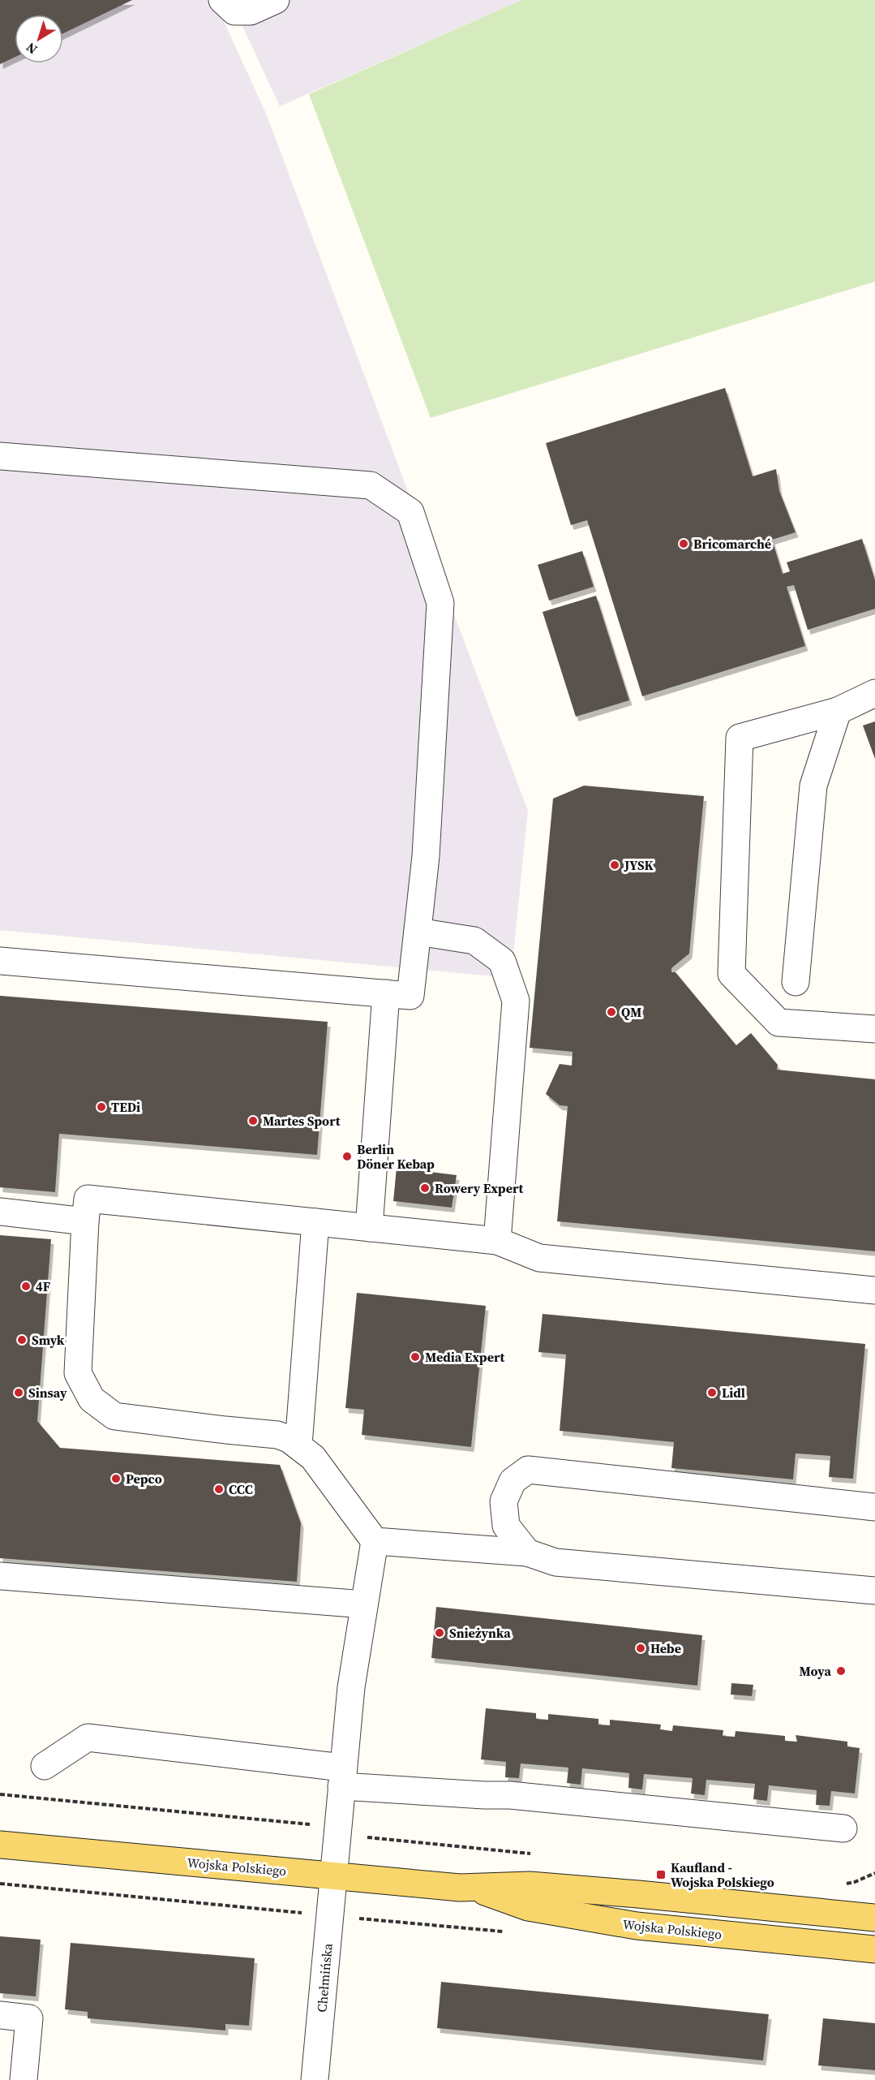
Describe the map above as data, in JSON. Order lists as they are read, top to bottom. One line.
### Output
{"streets":{"main road":["Wojska Polskiego"],"street":["Chełmińska"]},"crossings":[["Wojska Polskiego","Chełmińska"]],"places":{"other":["Bricomarché","JYSK","QM","TEDi","Martes Sport","Berlin Döner Kebap","Rowery Expert","4F","Smyk","Media Expert","Sinsay","Lidl","Pepco","CCC","Snieżynka","Hebe","Moya"],"transit":["Kaufland - Wojska Polskiego"]},"north":"bottom left"}
